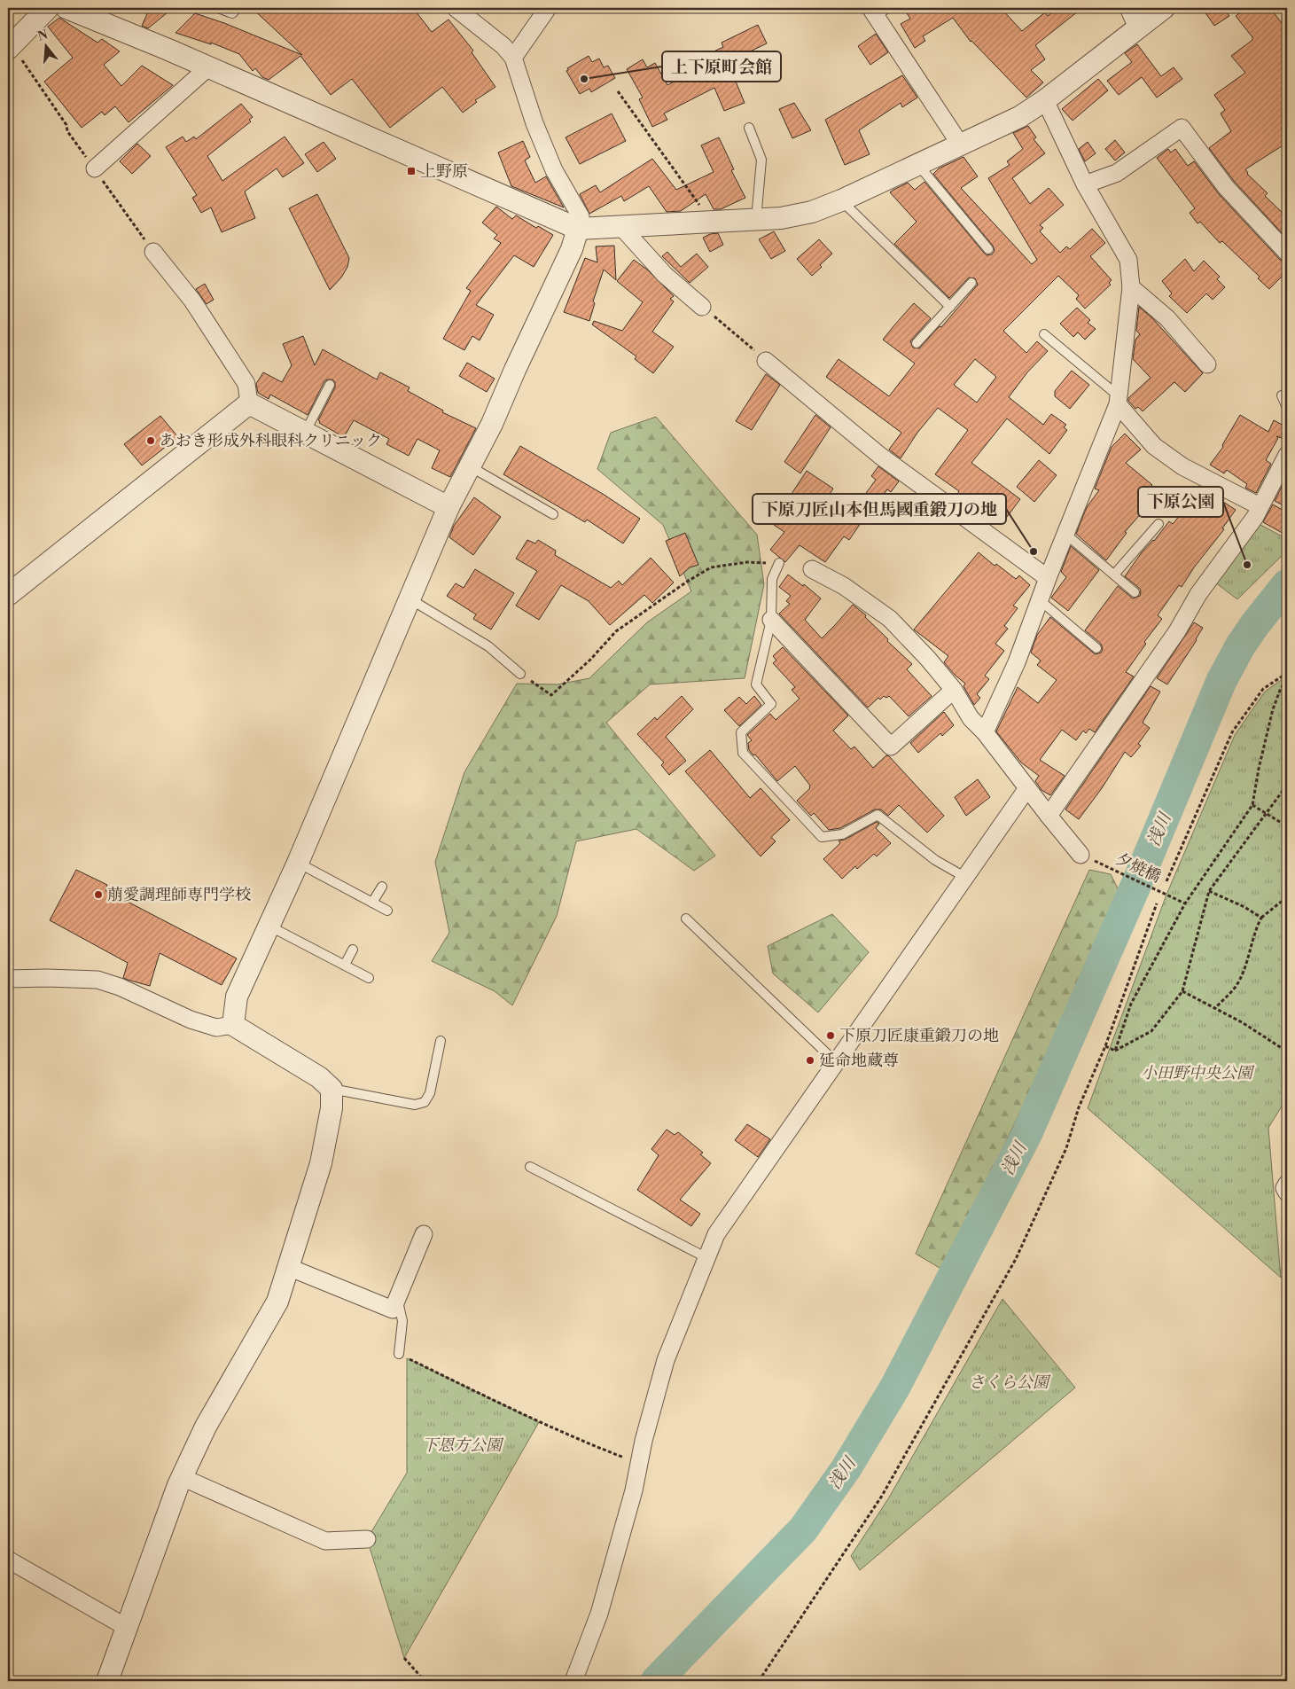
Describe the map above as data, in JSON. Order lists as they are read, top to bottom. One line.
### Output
{"streets":{"path":["夕焼橋"]},"water":["浅川"],"parks":["小田野中央公園","さくら公園","下恩方公園"],"places":{"other":["上下原町会館","あおき形成外科眼科クリニック","下原刀匠山本但馬國重鍛刀の地","下原公園","萠愛調理師専門学校","下原刀匠康重鍛刀の地","延命地蔵尊"],"transit":["上野原"]},"north":"top"}
